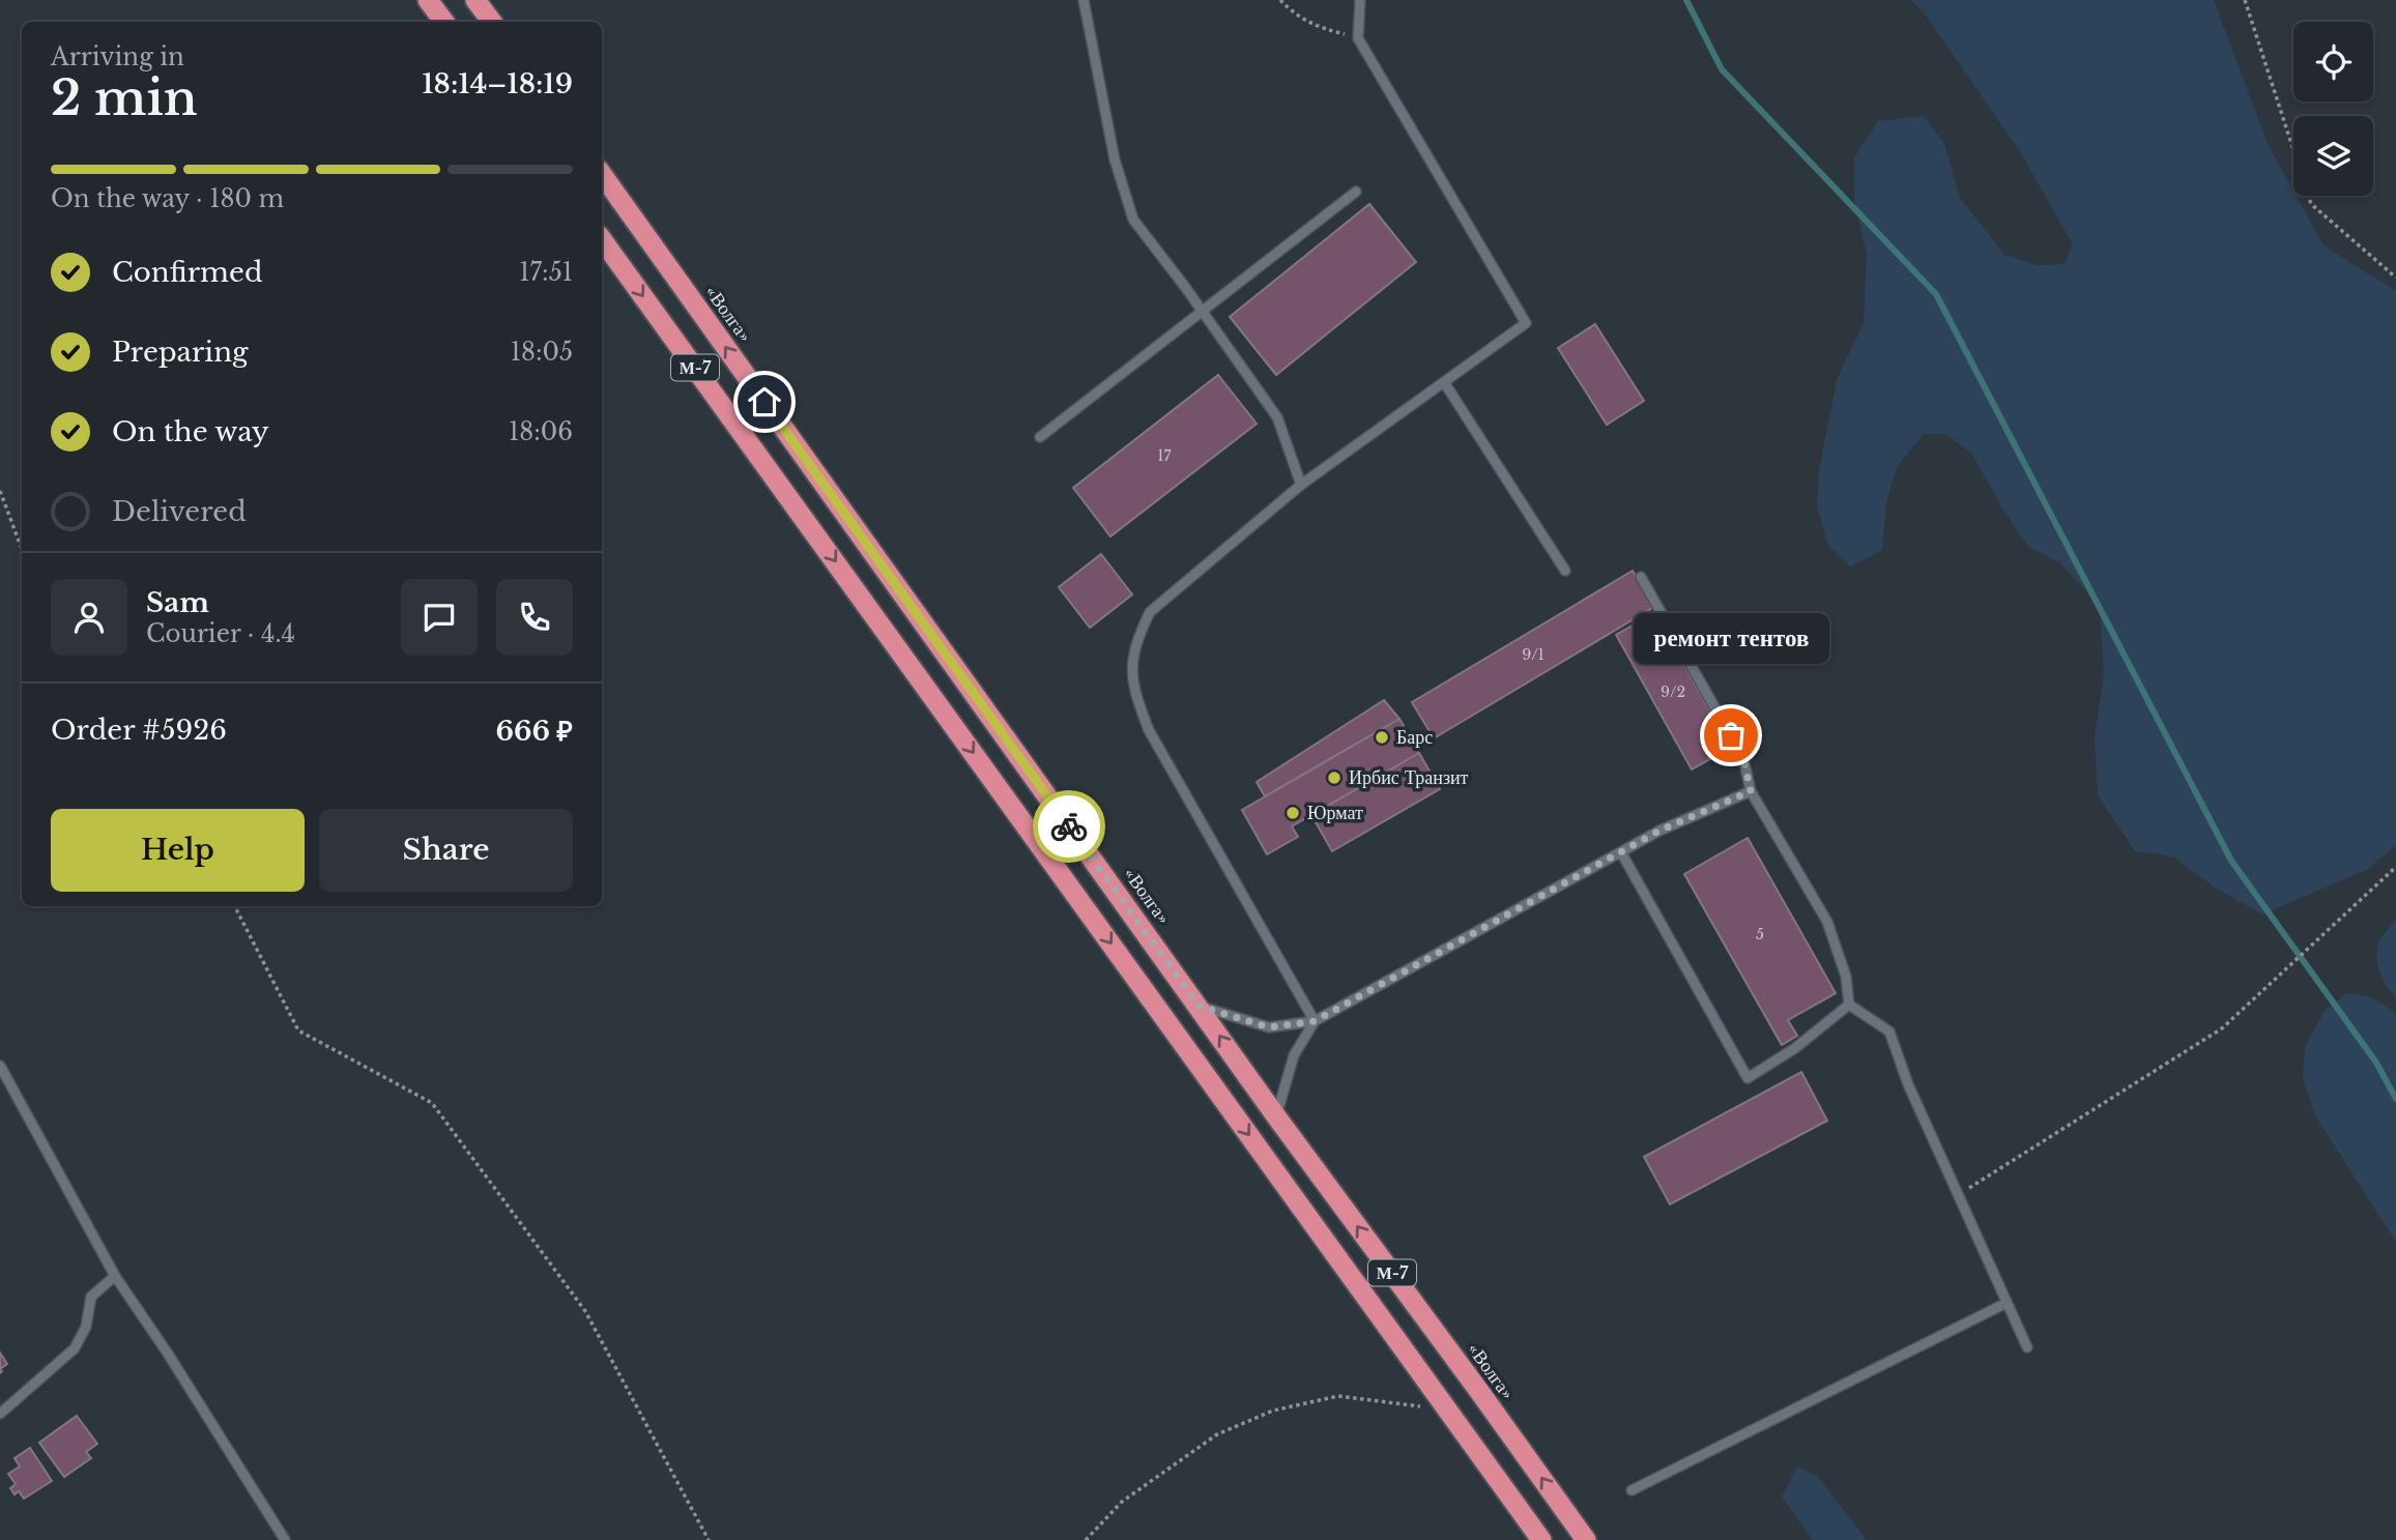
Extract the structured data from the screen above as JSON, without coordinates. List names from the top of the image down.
{
  "streets": {
    "highway": ["«Волга»", "М-7"]
  },
  "places": [
    "ремонт тентов",
    "Барс",
    "Ирбис Транзит",
    "Юрмат"
  ],
  "house_numbers": [
    "17",
    "9/1",
    "9/2",
    "5"
  ],
  "page": {
    "heading": ["2 min", "Arriving in", "18:14–18:19"],
    "panel": [
      "Sam",
      "Courier · 4.4",
      "Order #5926",
      "666 ₽"
    ],
    "bar": "On the way · 180 m",
    "list": [
      ["Confirmed", "17:51"],
      ["Preparing", "18:05"],
      ["On the way", "18:06"],
      "Delivered"
    ],
    "bubble": "ремонт тентов",
    "buttons": ["Help", "Share"]
  }
}
